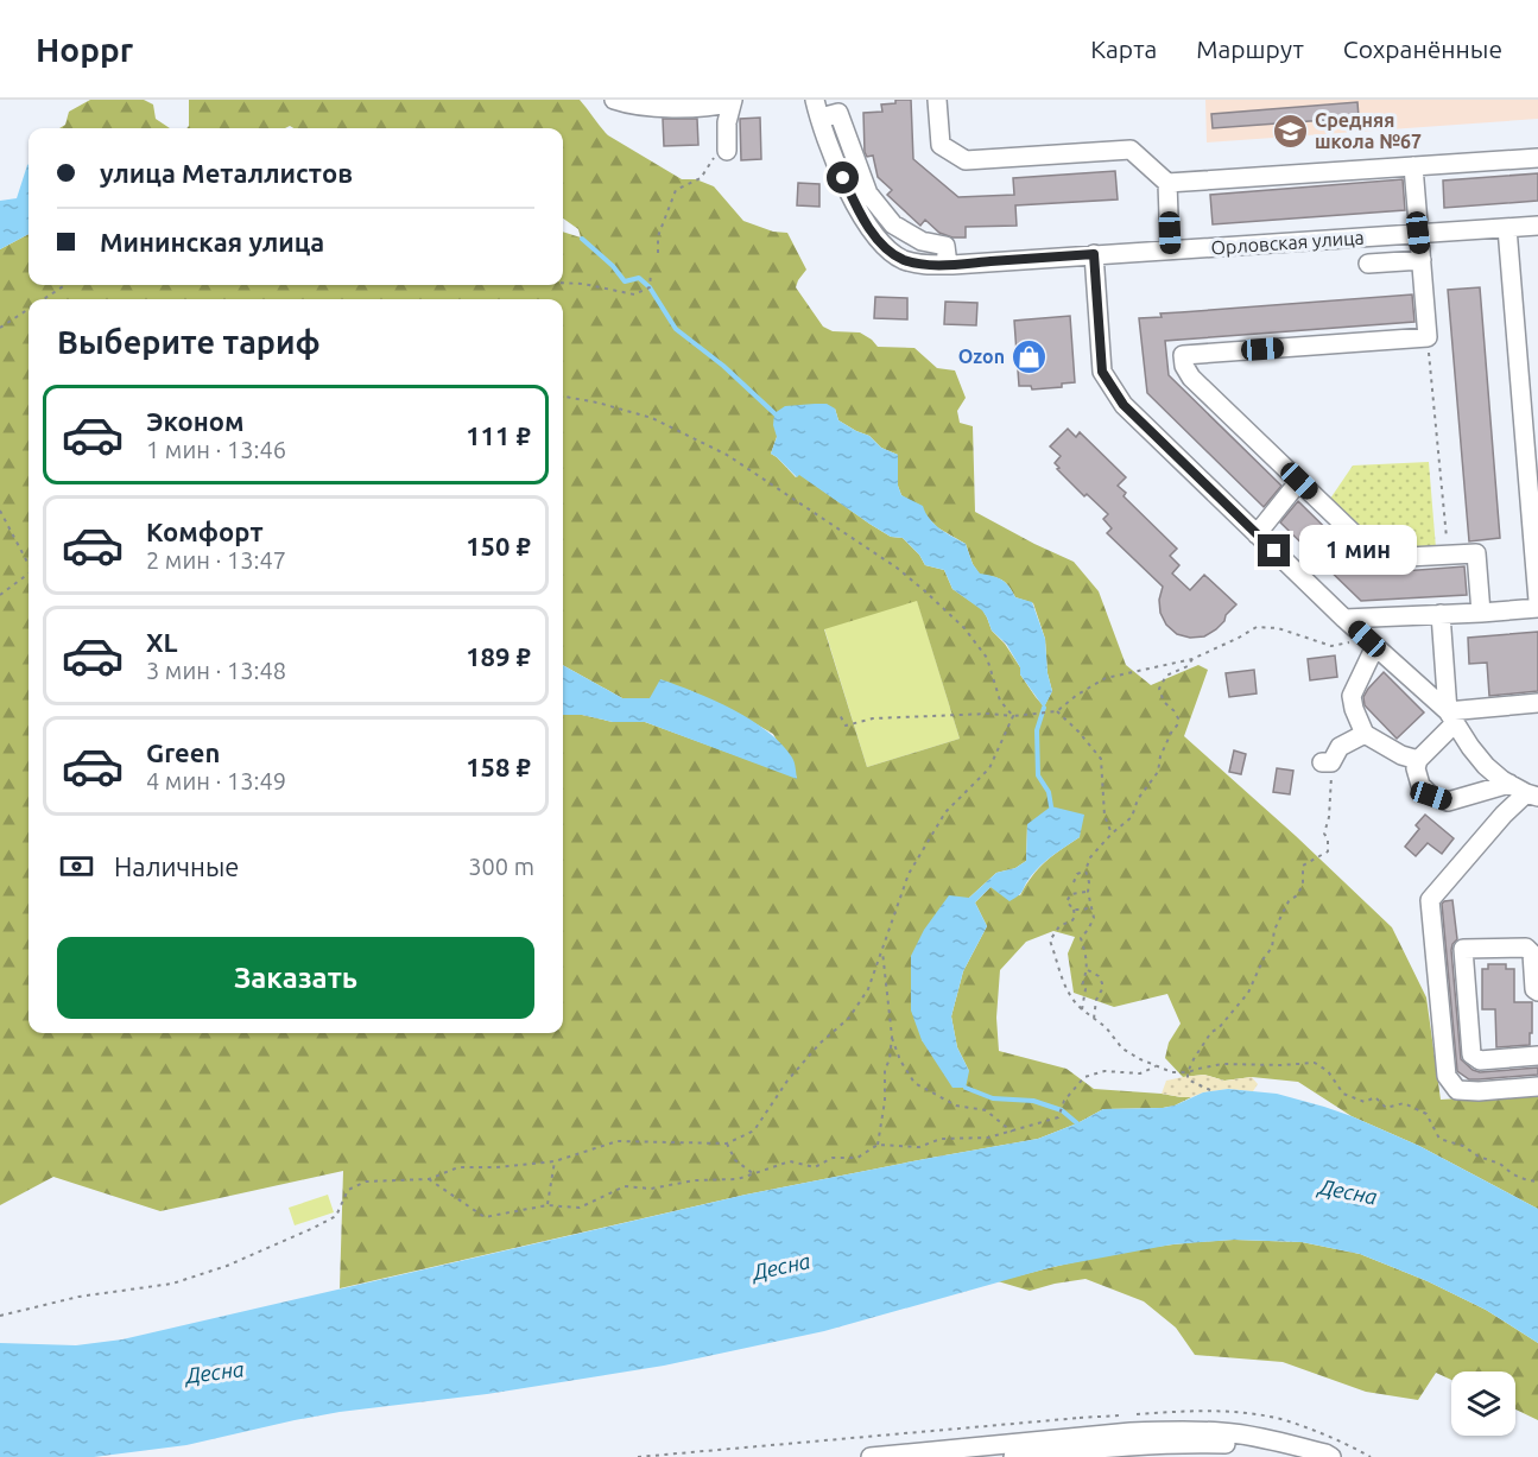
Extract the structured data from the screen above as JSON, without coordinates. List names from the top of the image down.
{
  "streets": {
    "street": ["Орловская улица"]
  },
  "water": ["Десна"],
  "places": {
    "school or university": ["Средняя школа №67"],
    "shop": ["Ozon"]
  },
  "page": {
    "header": "Hoppr",
    "nav": ["Карта", "Маршрут", "Сохранённые"],
    "banner": ["улица Металлистов", "Мининская улица"],
    "heading": "Выберите тариф",
    "list": [
      {
        "name": "Эконом",
        "note": "1 мин · 13:46",
        "value": "111 ₽"
      },
      {
        "name": "Комфорт",
        "note": "2 мин · 13:47",
        "value": "150 ₽"
      },
      {
        "name": "XL",
        "note": "3 мин · 13:48",
        "value": "189 ₽"
      },
      {
        "name": "Green",
        "note": "4 мин · 13:49",
        "value": "158 ₽"
      }
    ],
    "bubble": "1 мин",
    "pay": ["Наличные", "300 m"],
    "buttons": "Заказать"
  }
}
